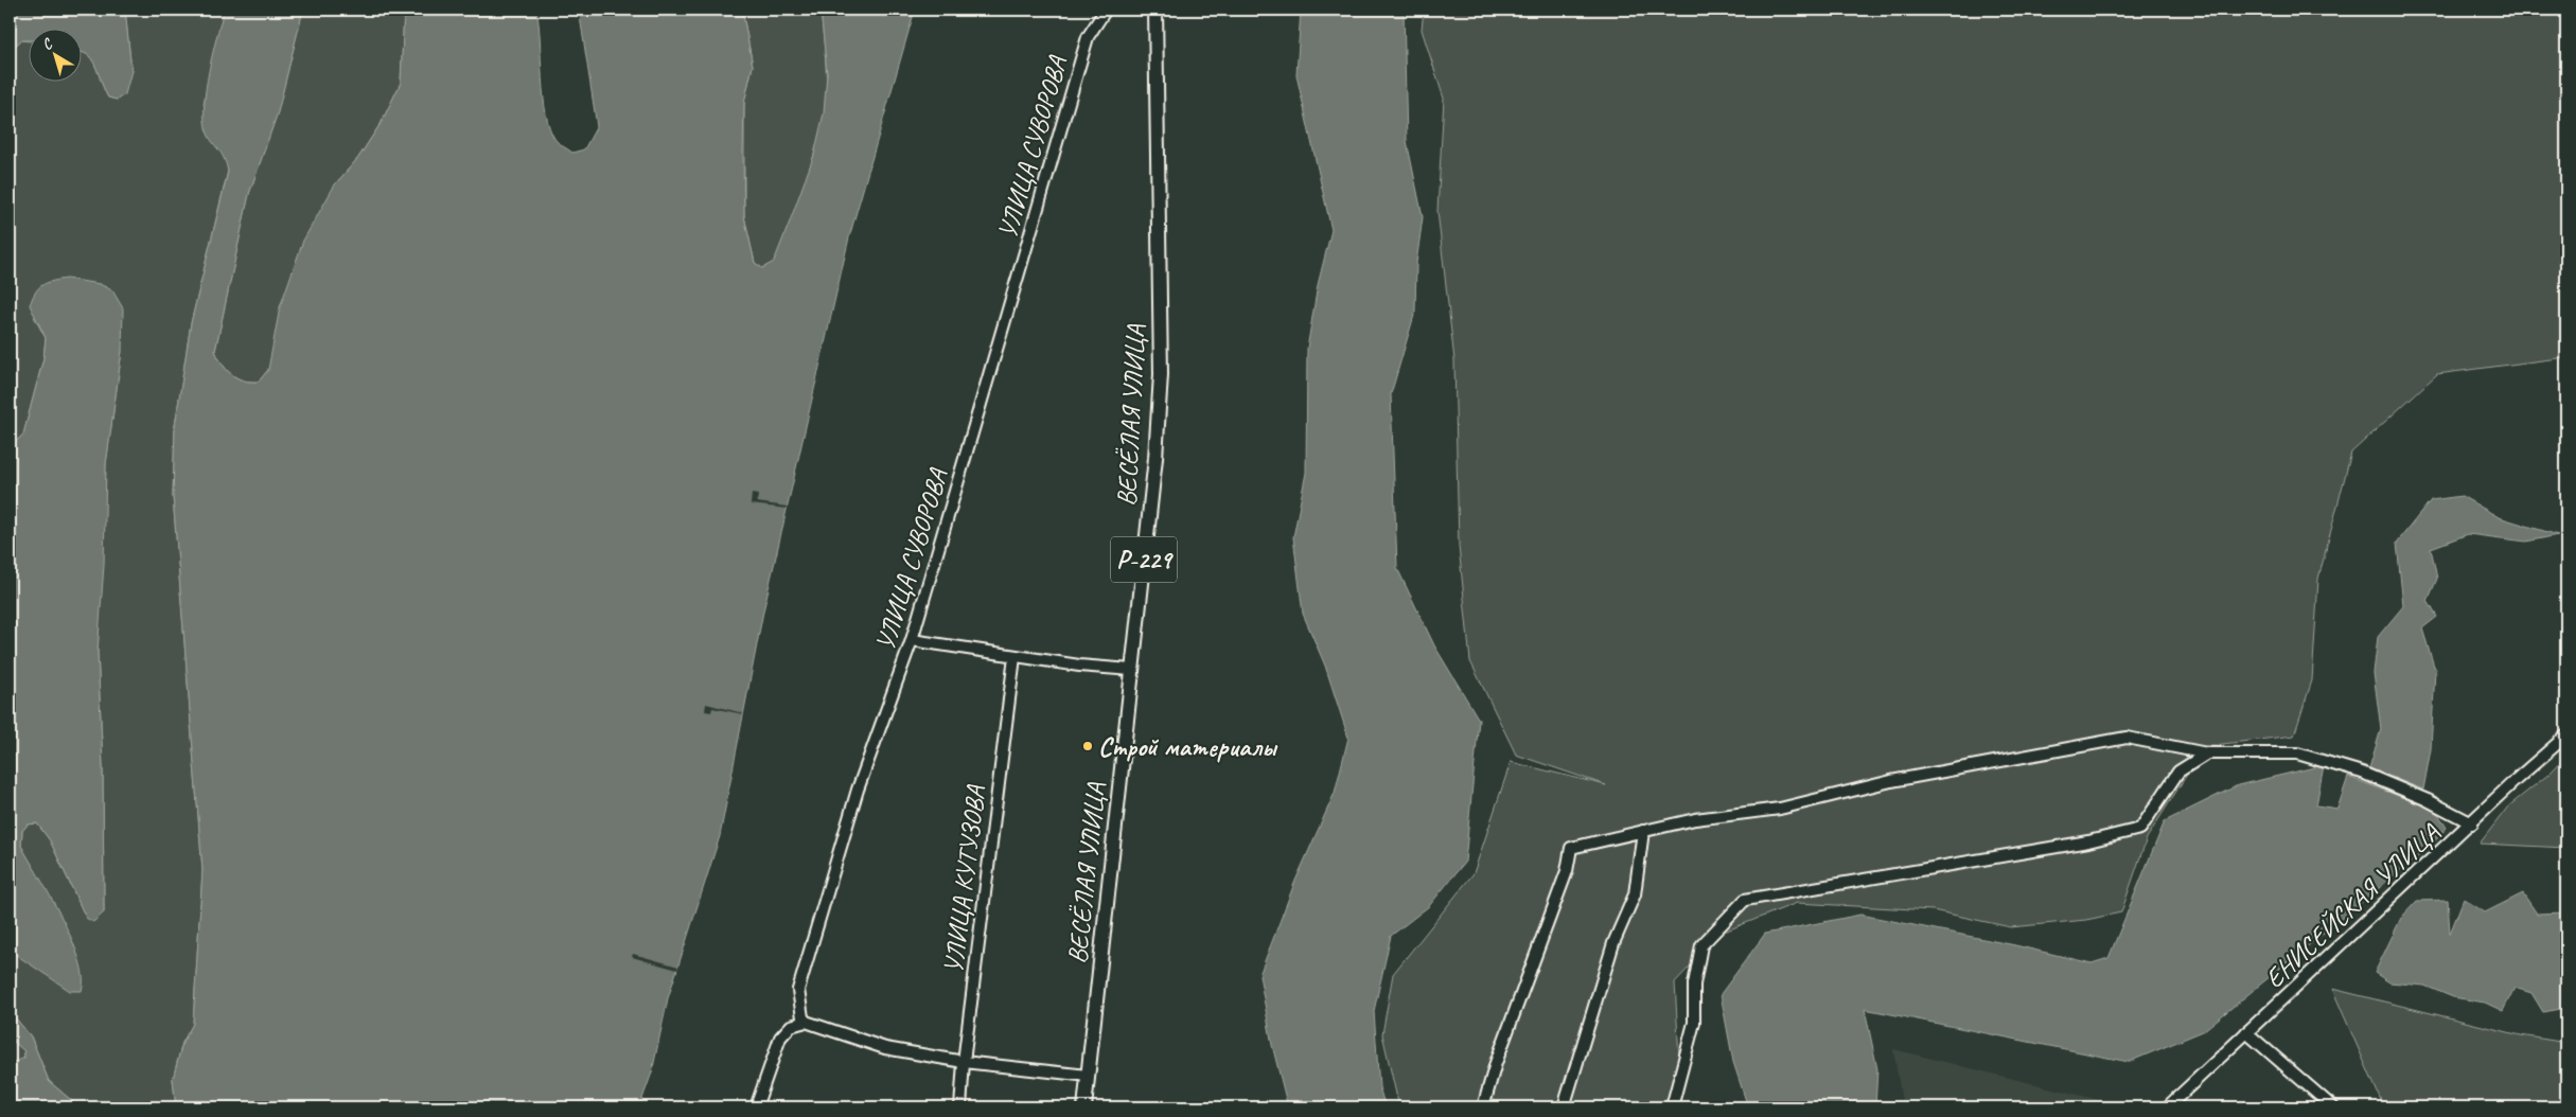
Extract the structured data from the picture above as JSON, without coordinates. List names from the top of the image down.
{
  "streets": {
    "main road": ["ВЕСЁЛАЯ УЛИЦА", "Р-229"],
    "street": ["УЛИЦА СУВОРОВА", "УЛИЦА КУТУЗОВА", "ЕНИСЕЙСКАЯ УЛИЦА"]
  },
  "places": ["Строй материалы"],
  "north": "top left"
}
